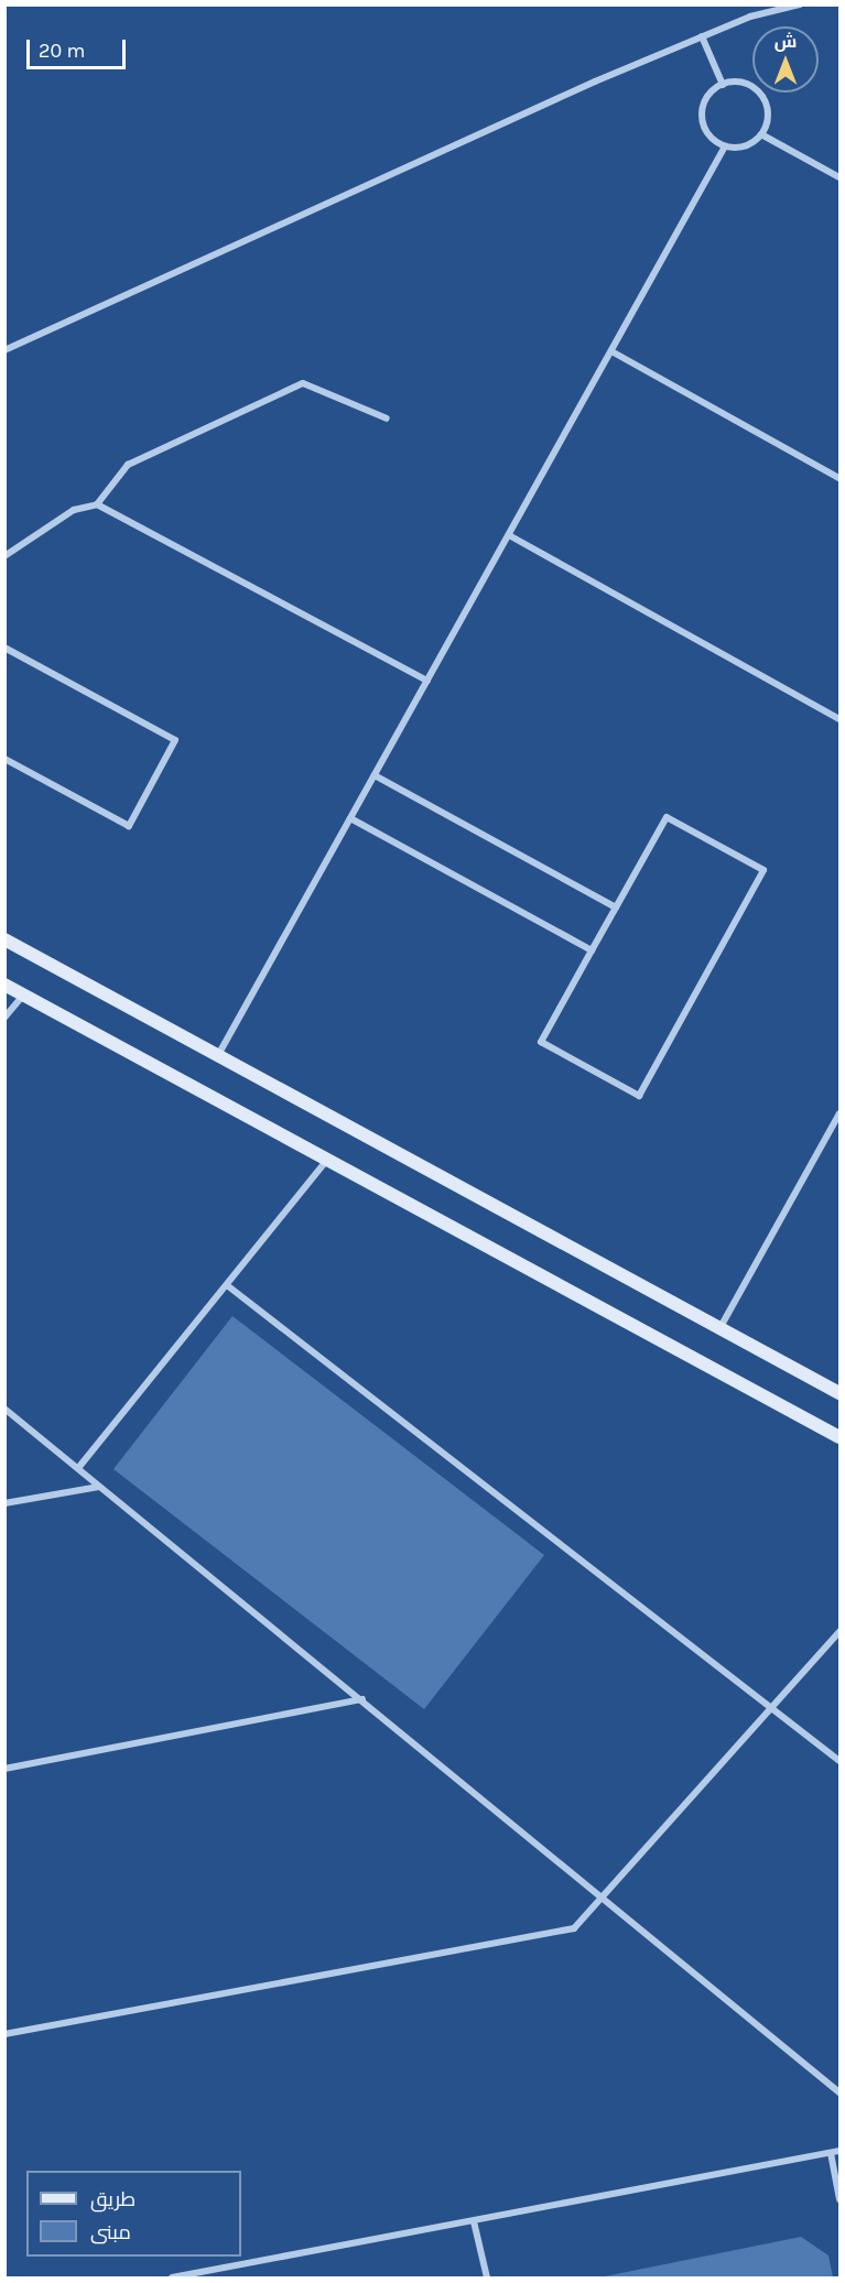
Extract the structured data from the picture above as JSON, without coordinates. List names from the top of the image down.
{
  "legend": ["طريق", "مبنى"],
  "scale_bar": "20 m",
  "north": "top"
}
